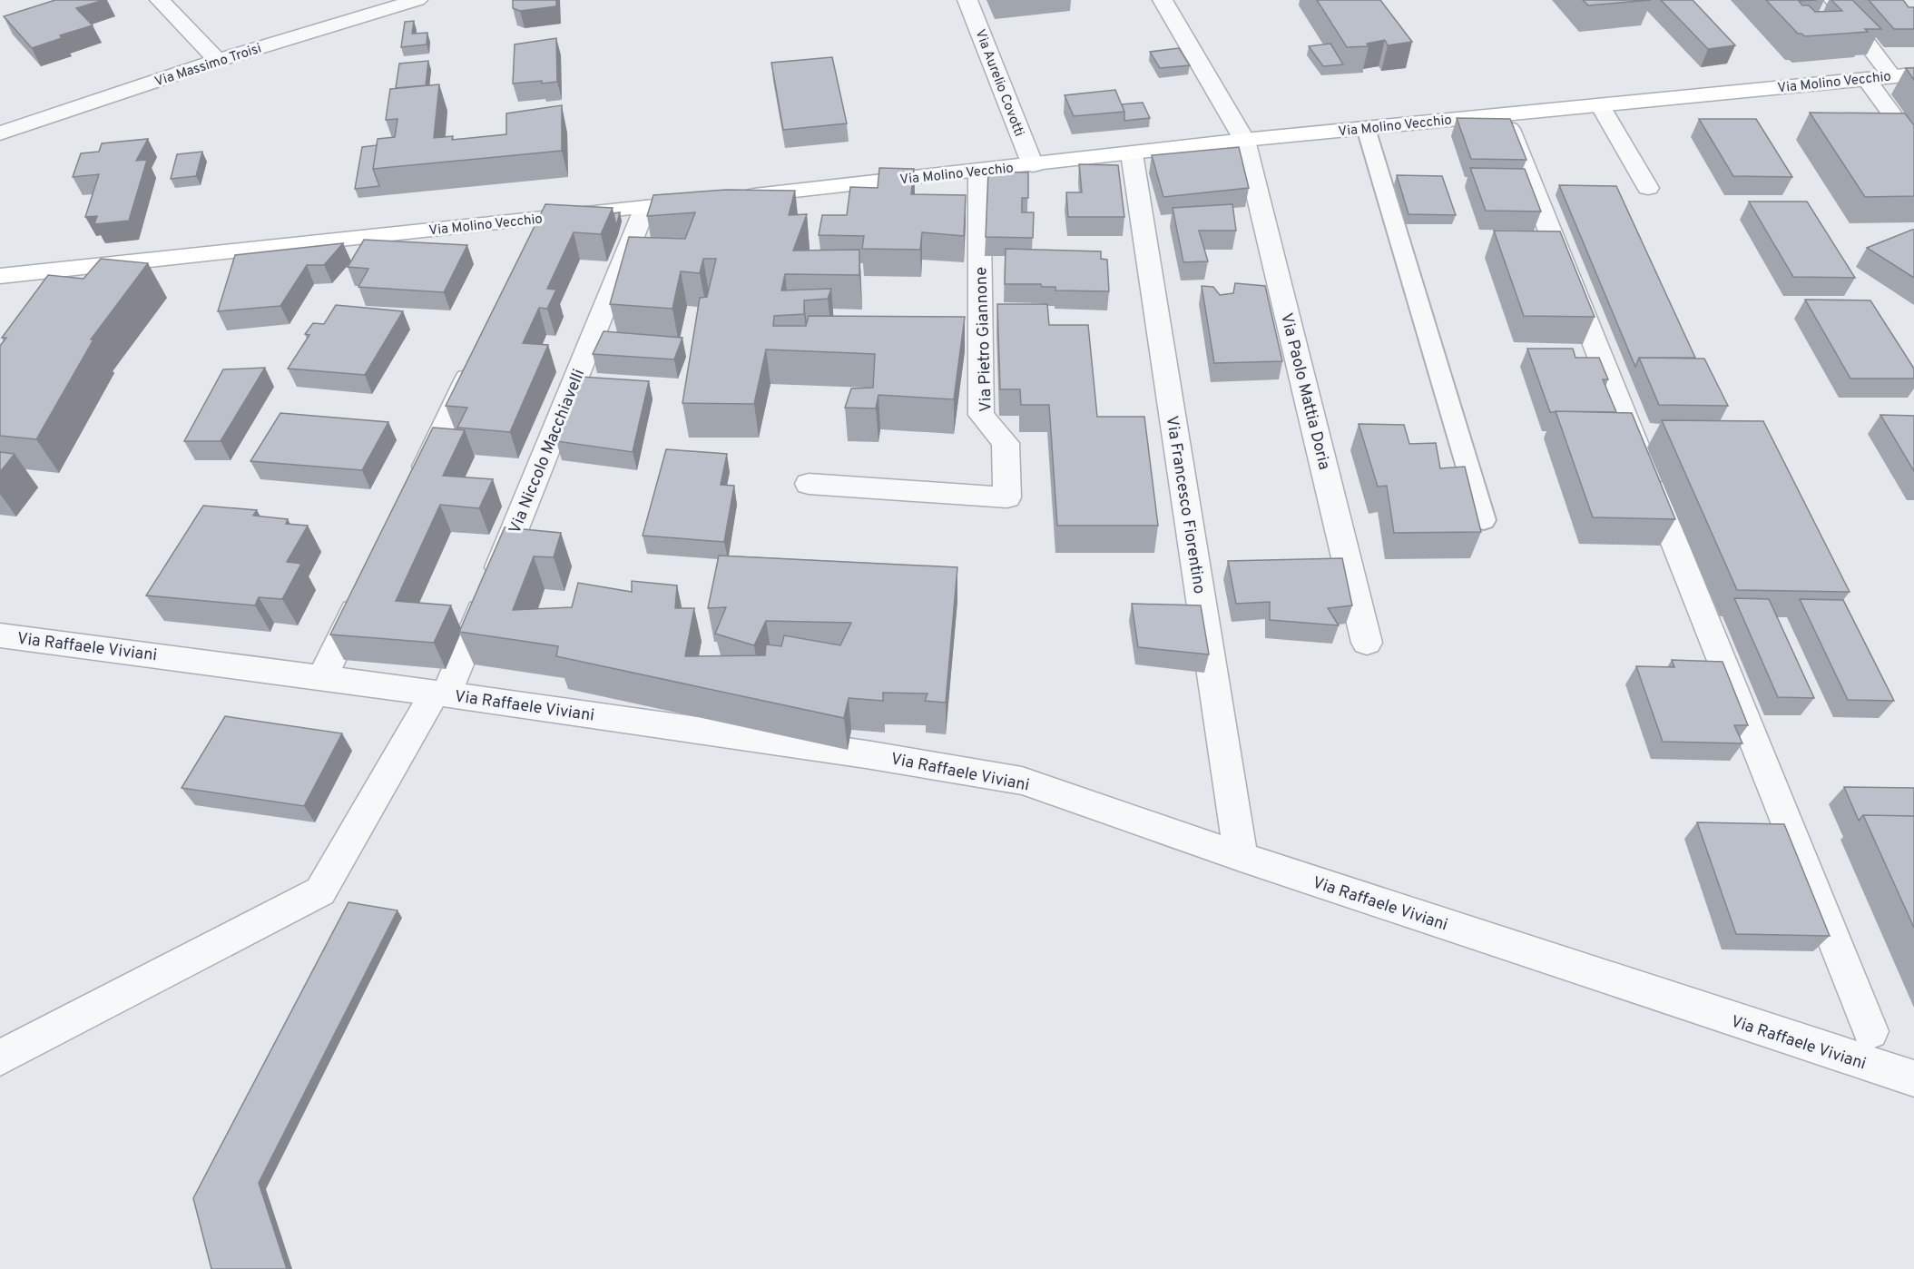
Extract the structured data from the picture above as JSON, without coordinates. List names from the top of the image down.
{
  "streets": {
    "street": [
      "Via Massimo Troisi",
      "Via Molino Vecchio",
      "Via Aurelio Covotti",
      "Via Pietro Giannone",
      "Via Paolo Mattia Doria",
      "Via Niccolo Macchiavelli",
      "Via Francesco Fiorentino",
      "Via Raffaele Viviani"
    ]
  },
  "crossings": [
    ["Via Molino Vecchio", "Via Aurelio Covotti"],
    ["Via Molino Vecchio", "Via Pietro Giannone"],
    ["Via Molino Vecchio", "Via Paolo Mattia Doria"],
    ["Via Molino Vecchio", "Via Niccolo Macchiavelli"],
    ["Via Molino Vecchio", "Via Francesco Fiorentino"],
    ["Via Niccolo Macchiavelli", "Via Raffaele Viviani"],
    ["Via Francesco Fiorentino", "Via Raffaele Viviani"]
  ]
}
